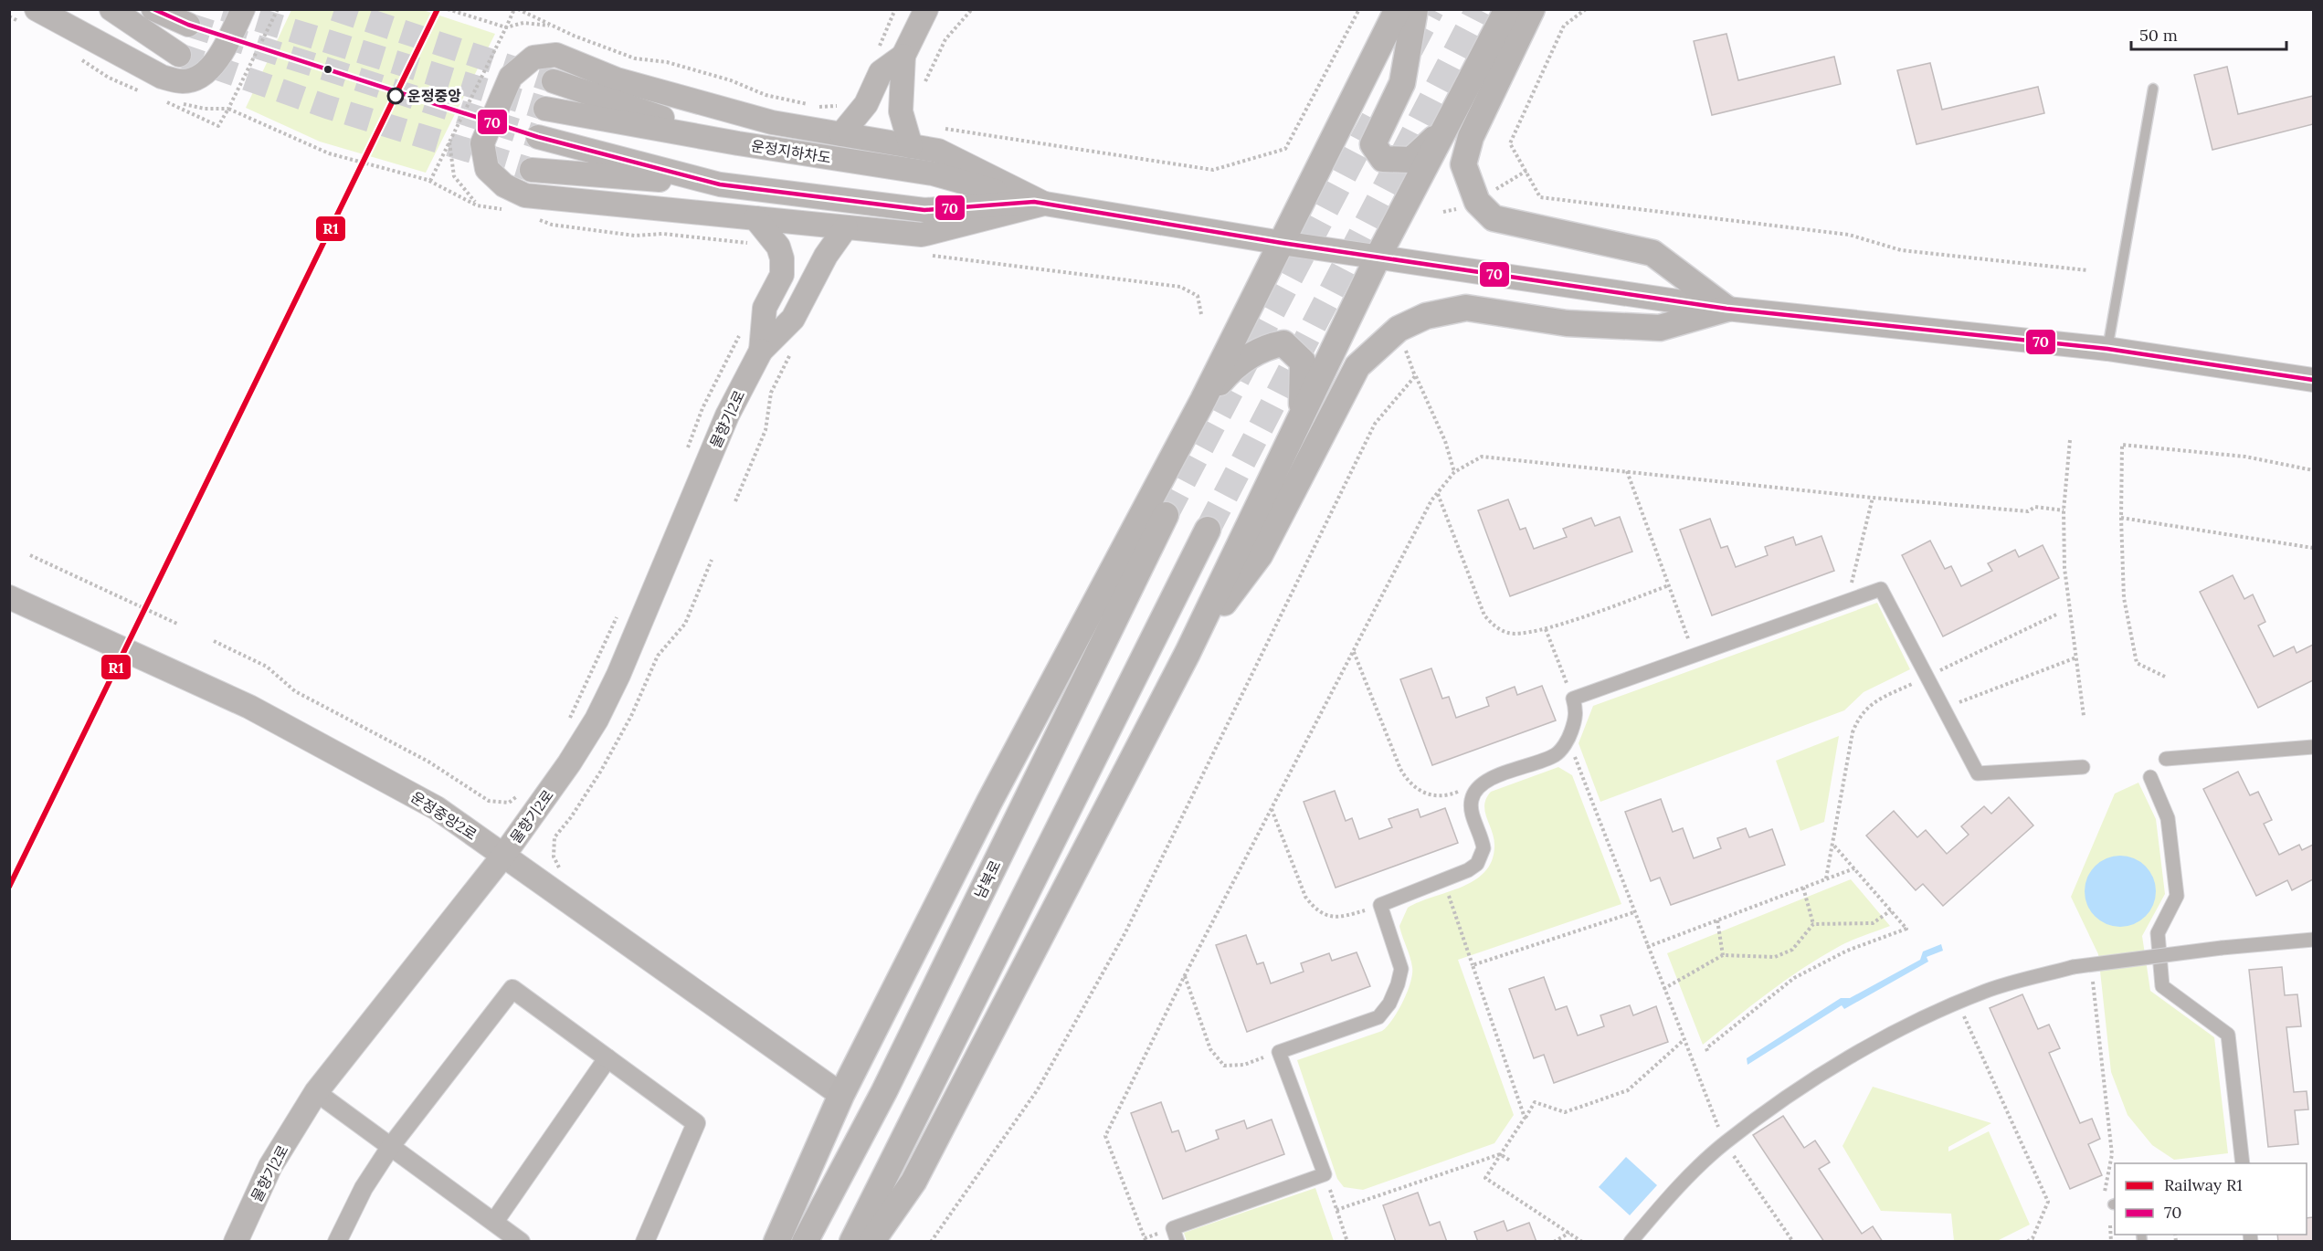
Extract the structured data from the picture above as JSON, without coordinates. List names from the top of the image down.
{
  "streets": {
    "main road": ["남북로"],
    "street": ["운정지하차도", "물향기2로", "운정중앙2로"]
  },
  "crossings": [
    ["물향기2로", "운정중앙2로"]
  ],
  "places": ["운정중앙"],
  "lines": ["rail line R1", "transit line 70"],
  "legend": ["Railway R1", "70"],
  "scale_bar": "50 m"
}
